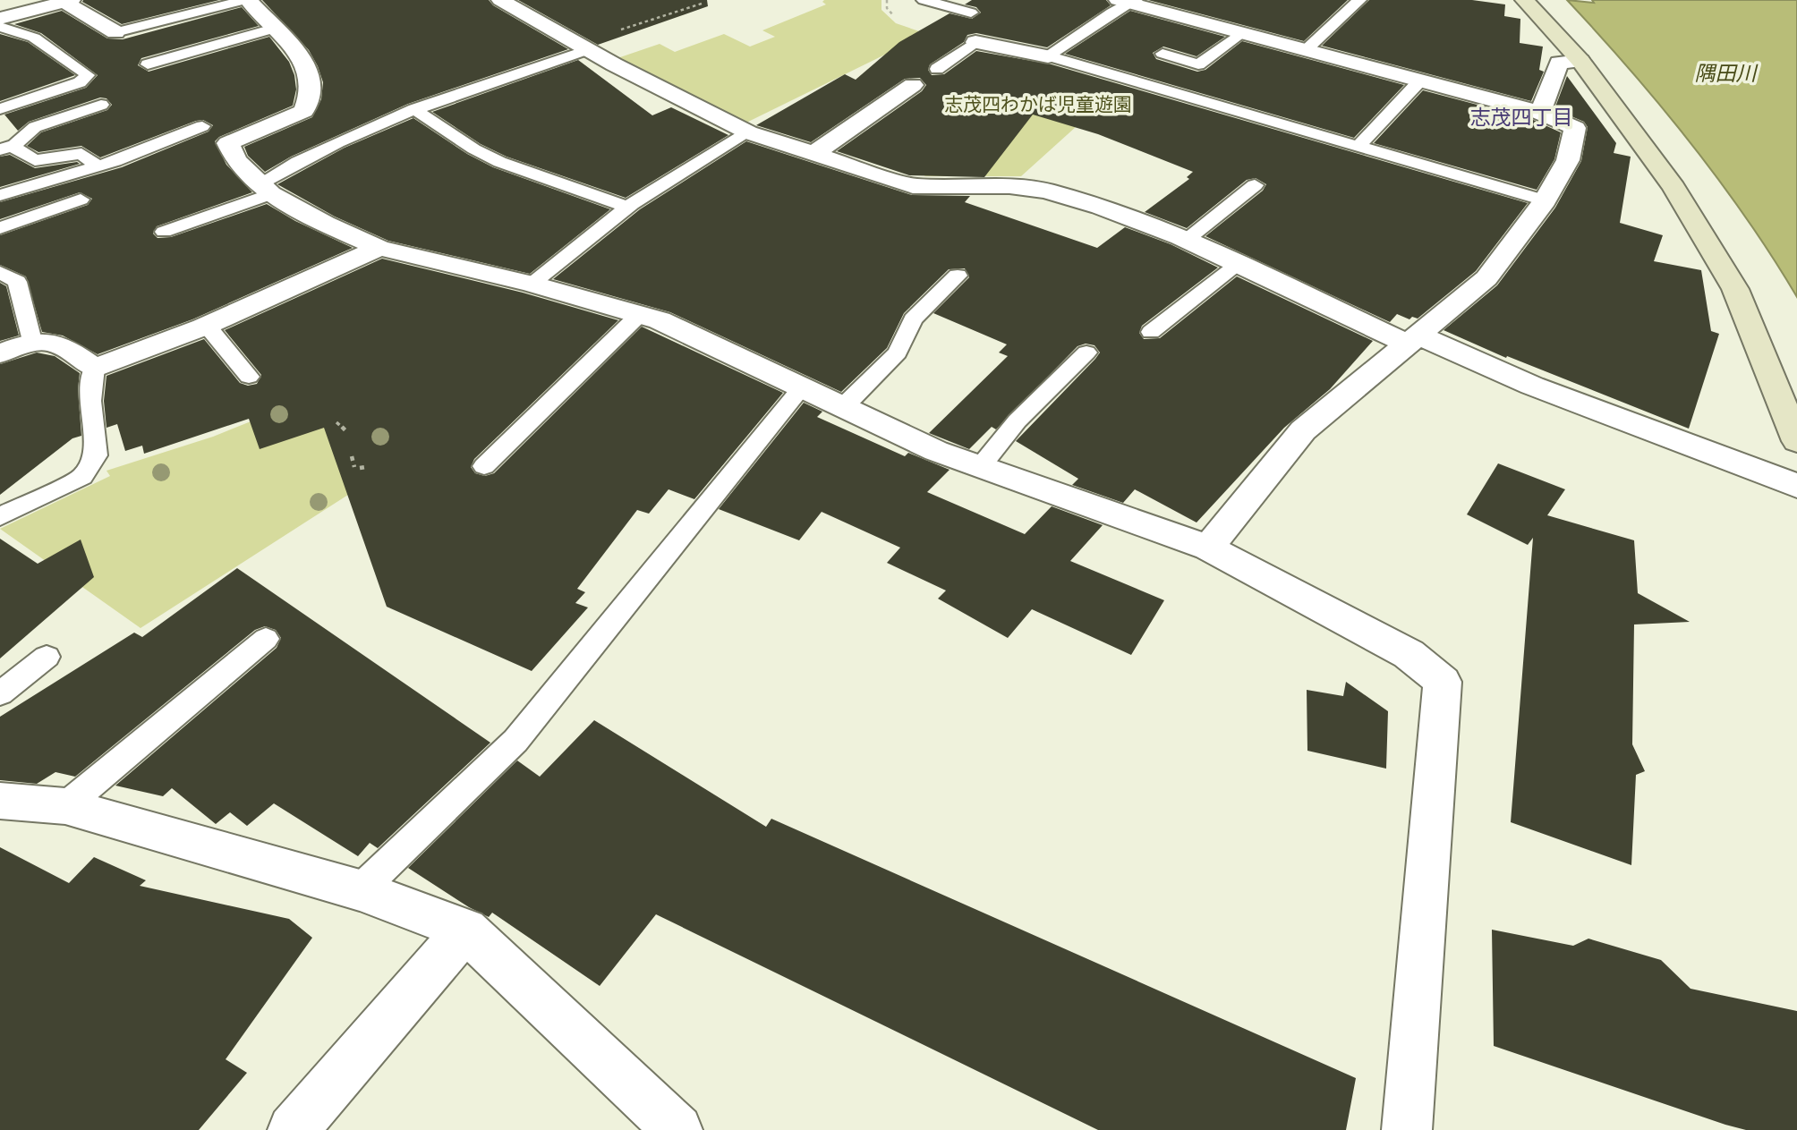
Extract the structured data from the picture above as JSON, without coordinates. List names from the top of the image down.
{
  "districts": ["志茂四丁目"],
  "water": ["隅田川"],
  "parks": ["志茂四わかば児童遊園"]
}
